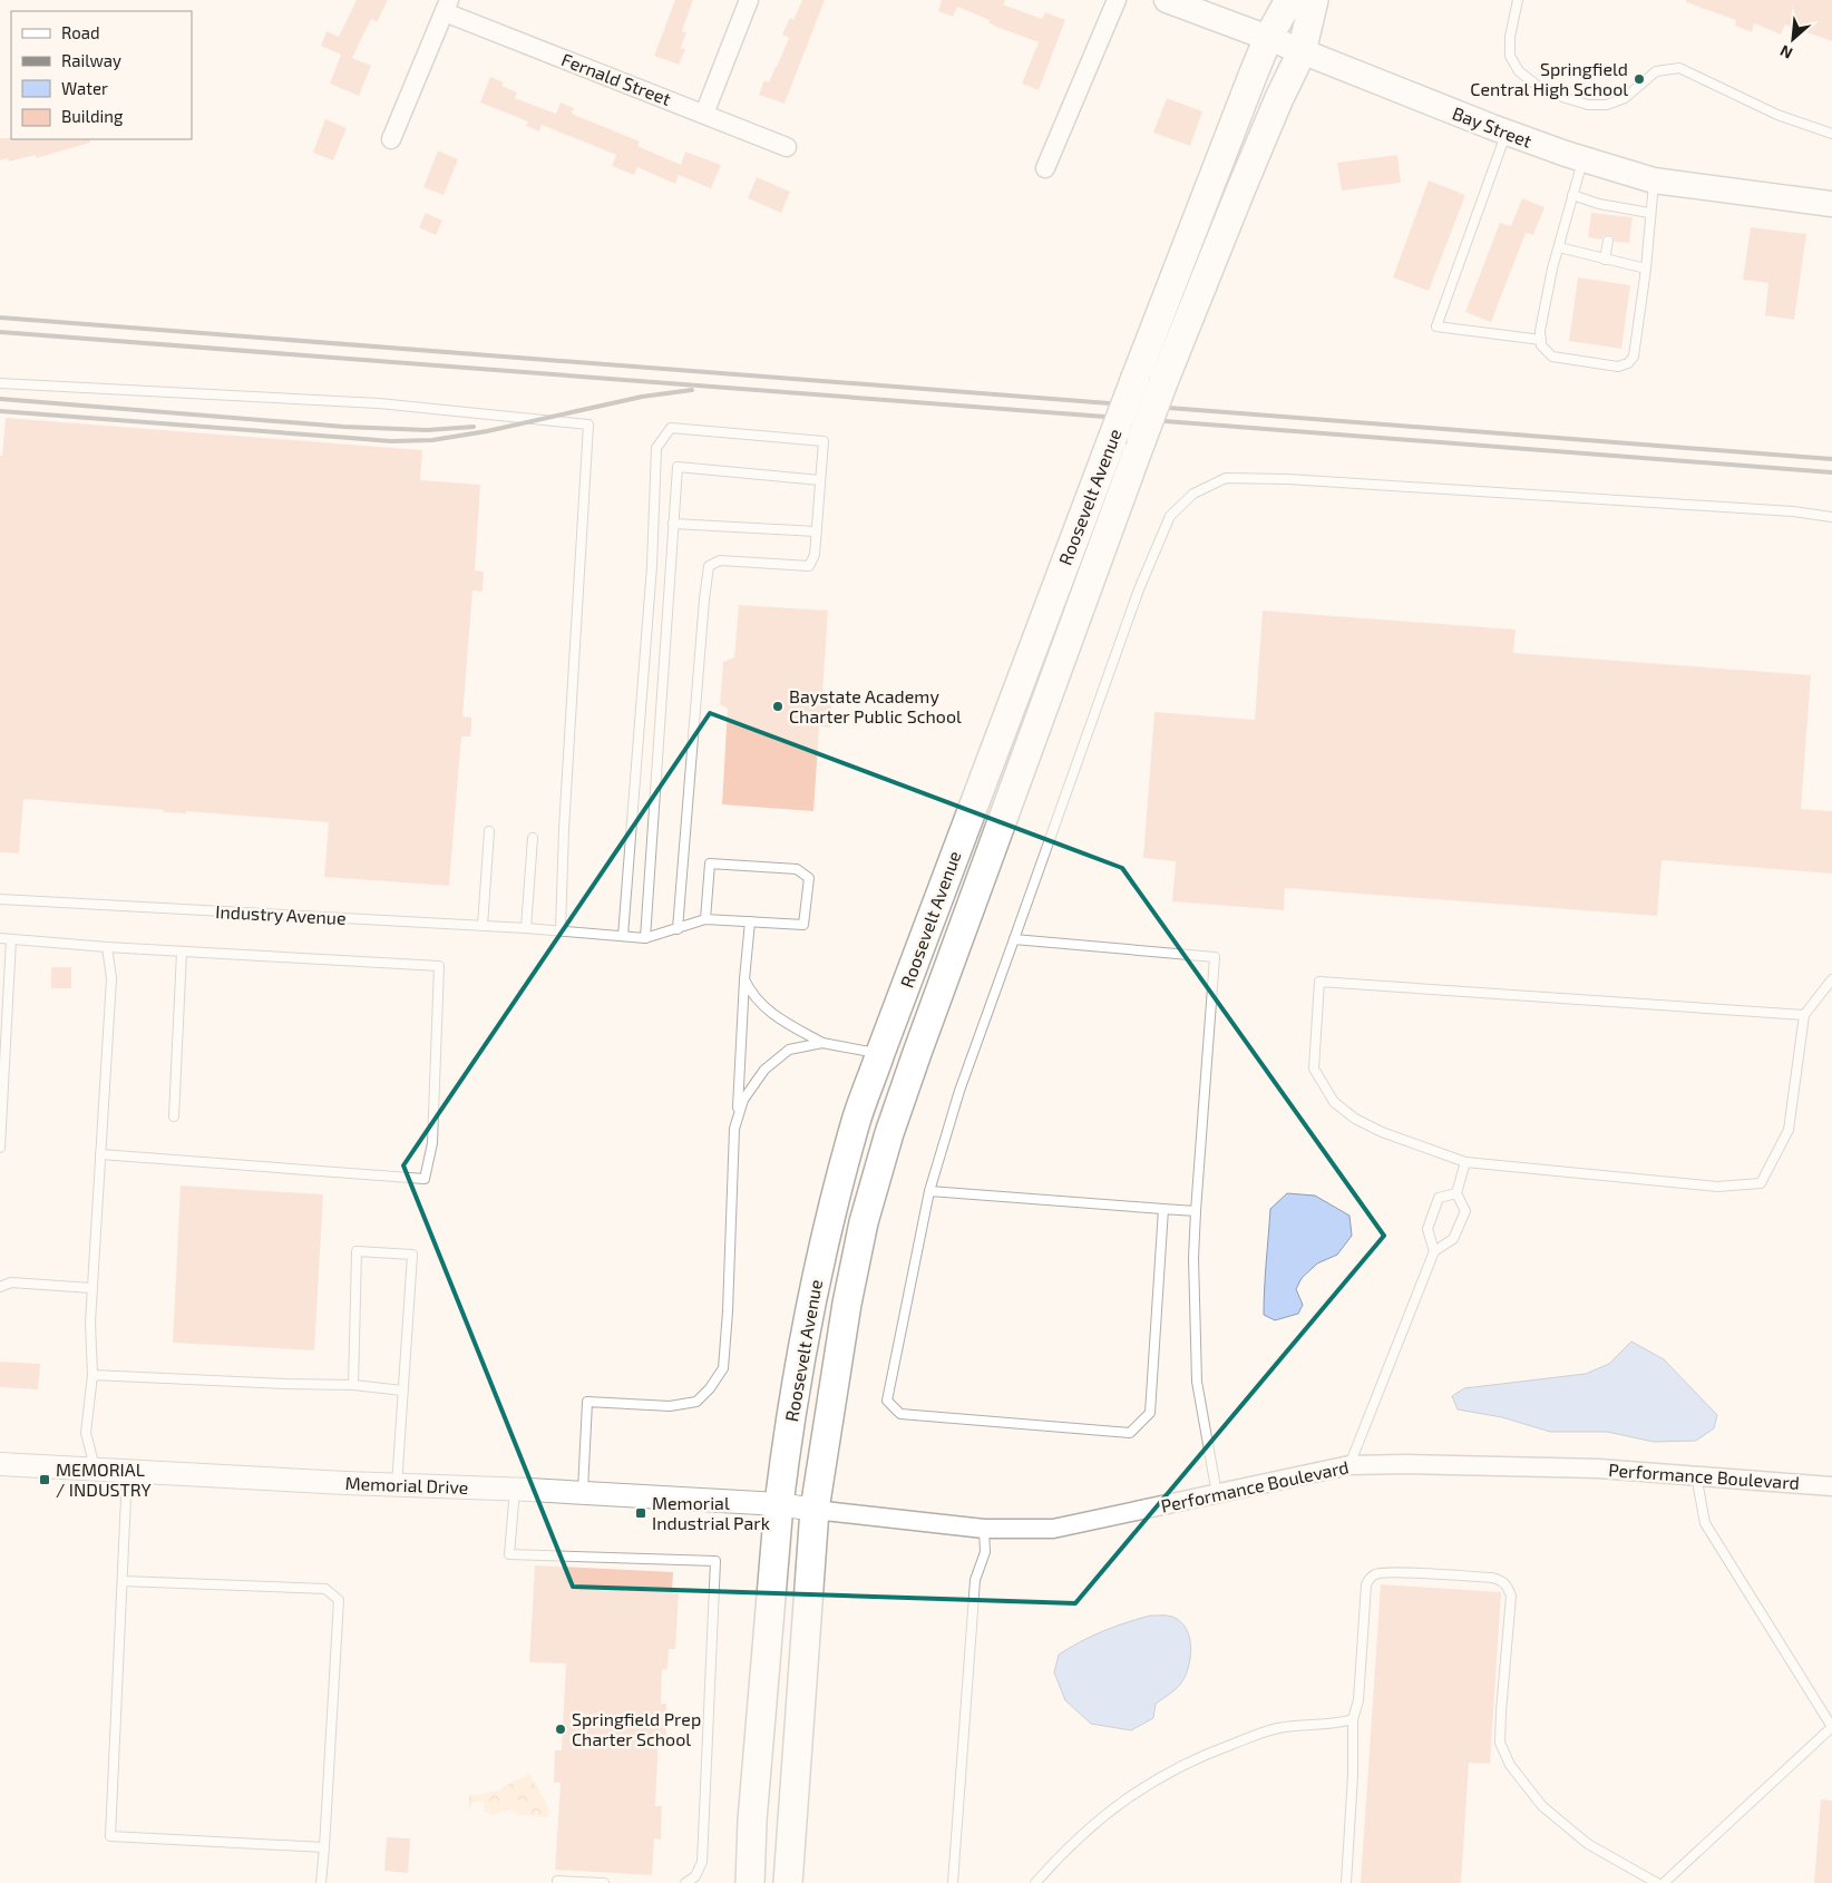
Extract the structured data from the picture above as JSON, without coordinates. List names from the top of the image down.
{
  "streets": {
    "main road": ["Bay Street", "Roosevelt Avenue"],
    "street": ["Fernald Street", "Performance Boulevard", "Memorial Drive"],
    "lane": ["Industry Avenue"]
  },
  "crossings": [
    ["Bay Street", "Roosevelt Avenue"],
    ["Roosevelt Avenue", "Performance Boulevard"],
    ["Roosevelt Avenue", "Memorial Drive"],
    ["Performance Boulevard", "Memorial Drive"]
  ],
  "places": {
    "other": ["Springfield Central High School", "Baystate Academy Charter Public School", "Springfield Prep Charter School"],
    "transit": ["MEMORIAL / INDUSTRY", "Memorial Industrial Park"]
  },
  "legend": [
    "Road",
    "Railway",
    "Water",
    "Building"
  ],
  "north": "bottom left"
}
